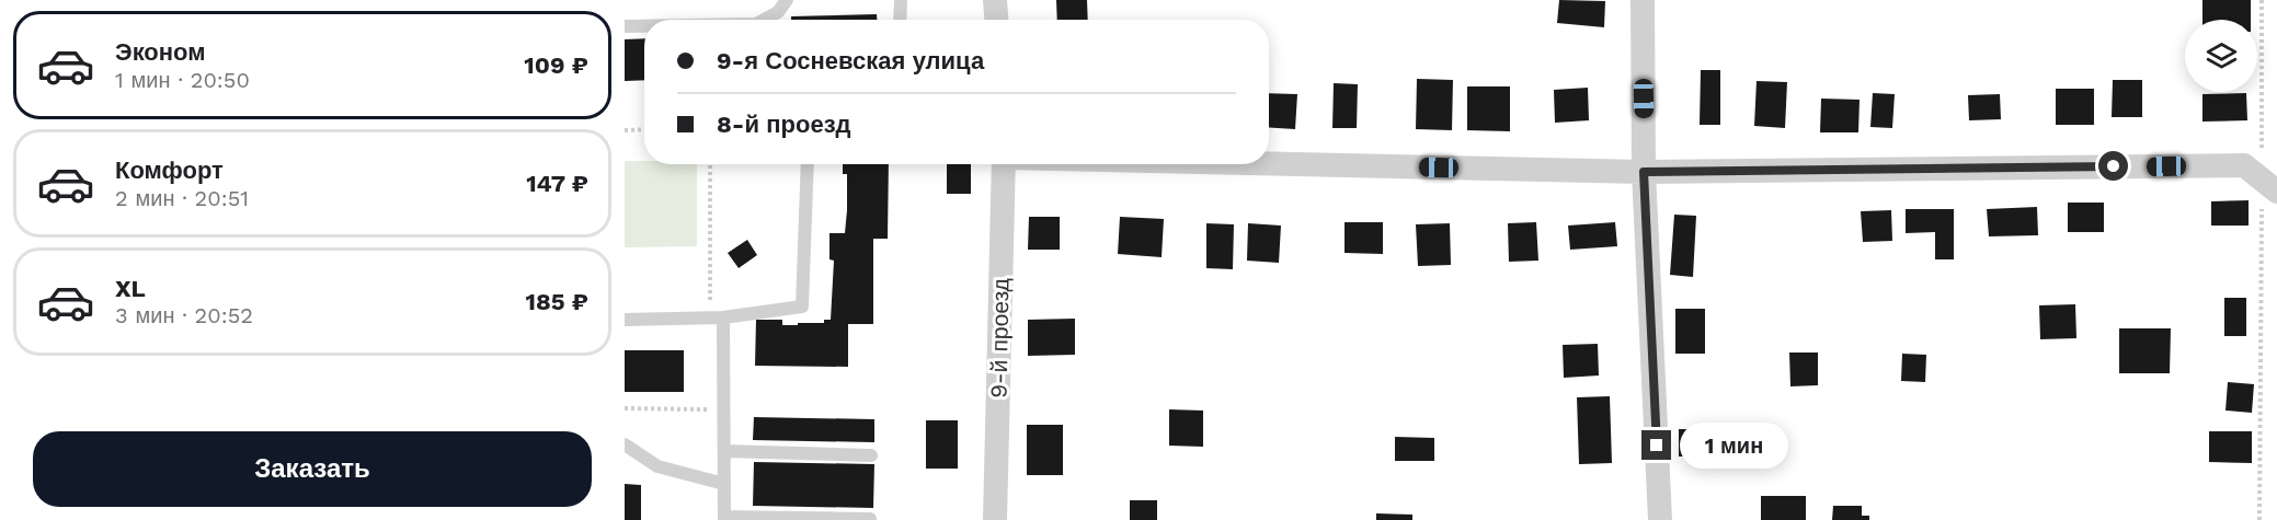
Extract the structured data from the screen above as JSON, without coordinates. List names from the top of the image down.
{
  "streets": {
    "street": ["9-й проезд"]
  },
  "page": {
    "list": [
      {
        "name": "Эконом",
        "note": "1 мин · 20:50",
        "value": "109 ₽"
      },
      {
        "name": "Комфорт",
        "note": "2 мин · 20:51",
        "value": "147 ₽"
      },
      {
        "name": "XL",
        "note": "3 мин · 20:52",
        "value": "185 ₽"
      }
    ],
    "banner": ["9-я Сосневская улица", "8-й проезд"],
    "buttons": "Заказать",
    "bubble": "1 мин"
  }
}
